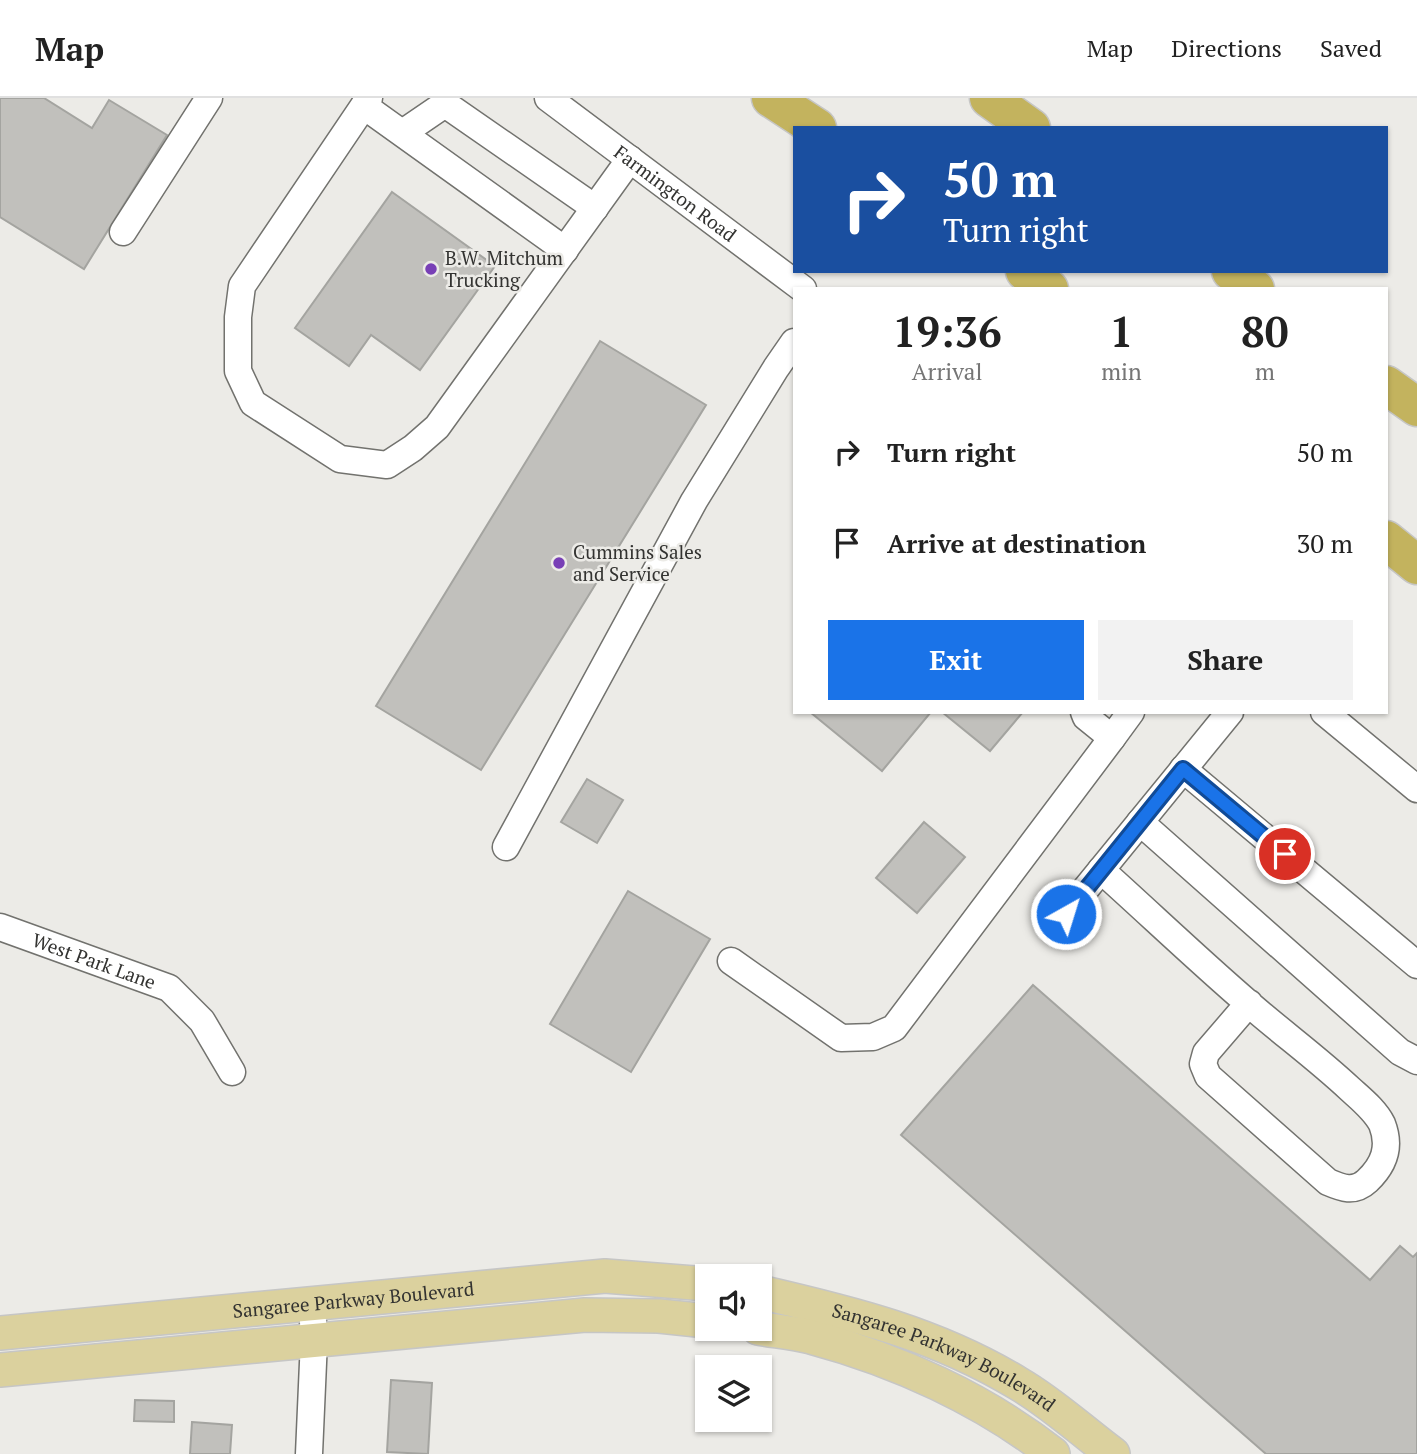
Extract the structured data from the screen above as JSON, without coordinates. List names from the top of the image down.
{
  "streets": {
    "main road": ["Sangaree Parkway Boulevard"],
    "street": ["Farmington Road", "West Park Lane"]
  },
  "places": ["B.W. Mitchum Trucking", "Cummins Sales and Service"],
  "page": {
    "header": "Map",
    "nav": ["Map", "Directions", "Saved"],
    "turn": ["50 m", "Turn right"],
    "eta": [
      "19:36",
      "Arrival",
      "1",
      "min",
      "80",
      "m"
    ],
    "list": [
      {
        "name": "Turn right",
        "value": "50 m"
      },
      {
        "name": "Arrive at destination",
        "value": "30 m"
      }
    ],
    "buttons": ["Exit", "Share"]
  }
}
